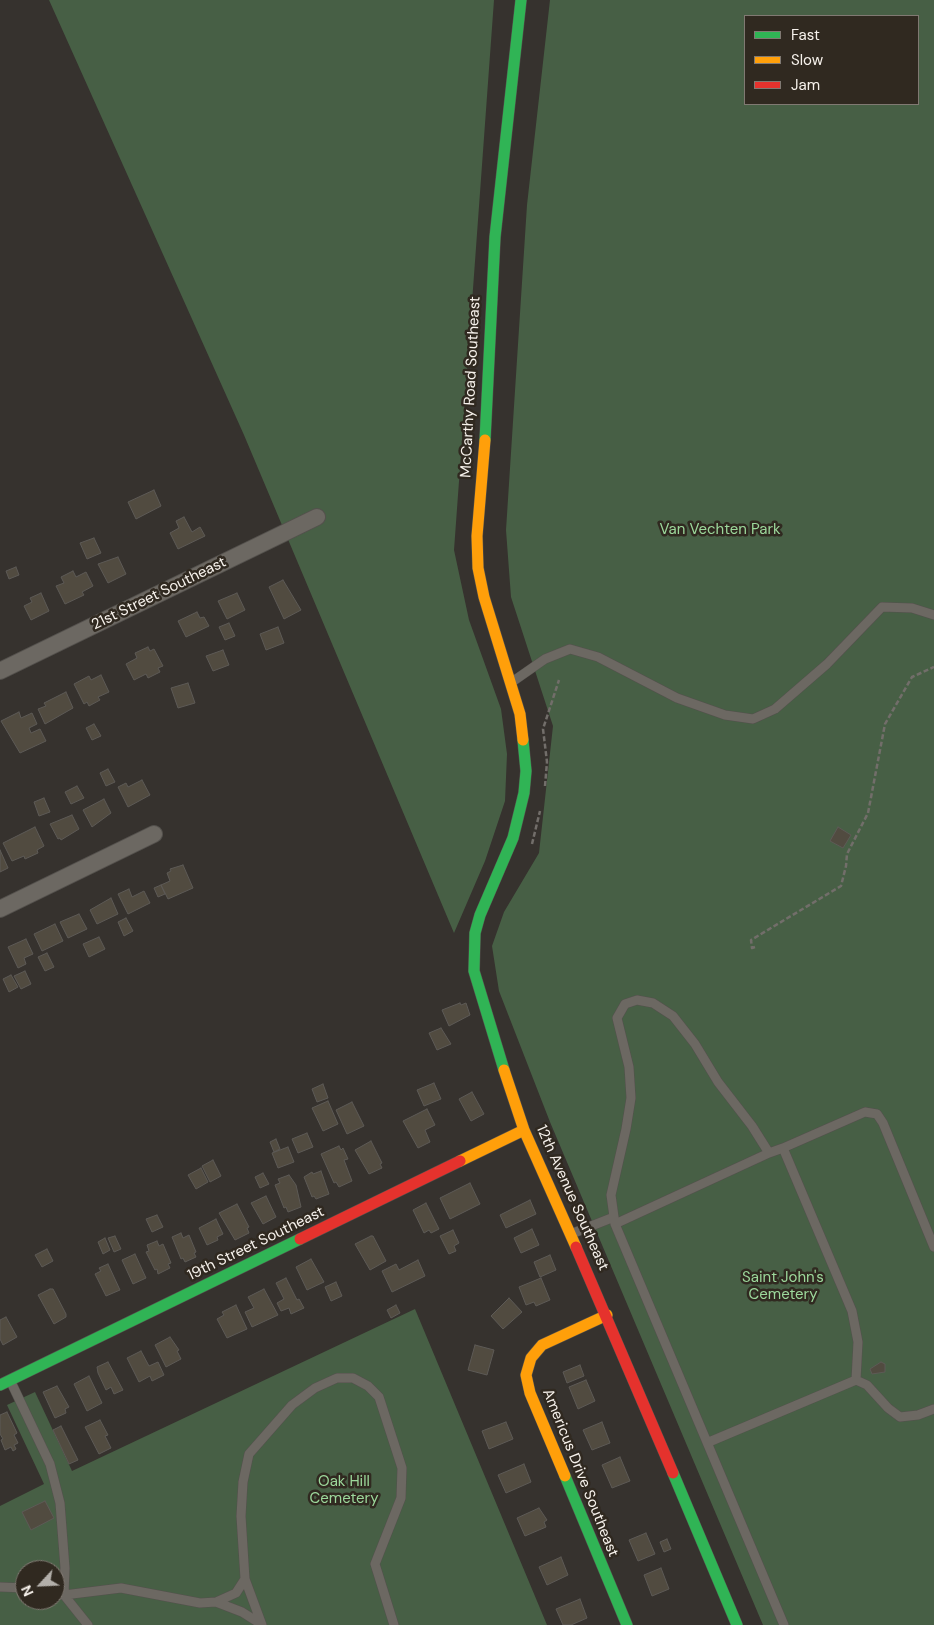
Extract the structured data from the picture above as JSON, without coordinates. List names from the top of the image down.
{
  "streets": {
    "street": [
      "McCarthy Road Southeast",
      "21st Street Southeast",
      "12th Avenue Southeast",
      "19th Street Southeast",
      "Americus Drive Southeast"
    ]
  },
  "crossings": [
    ["McCarthy Road Southeast", "12th Avenue Southeast"],
    ["12th Avenue Southeast", "19th Street Southeast"],
    ["12th Avenue Southeast", "Americus Drive Southeast"]
  ],
  "parks": ["Van Vechten Park", "Saint John's Cemetery", "Oak Hill Cemetery"],
  "legend": ["Fast", "Slow", "Jam"],
  "north": "bottom left"
}
